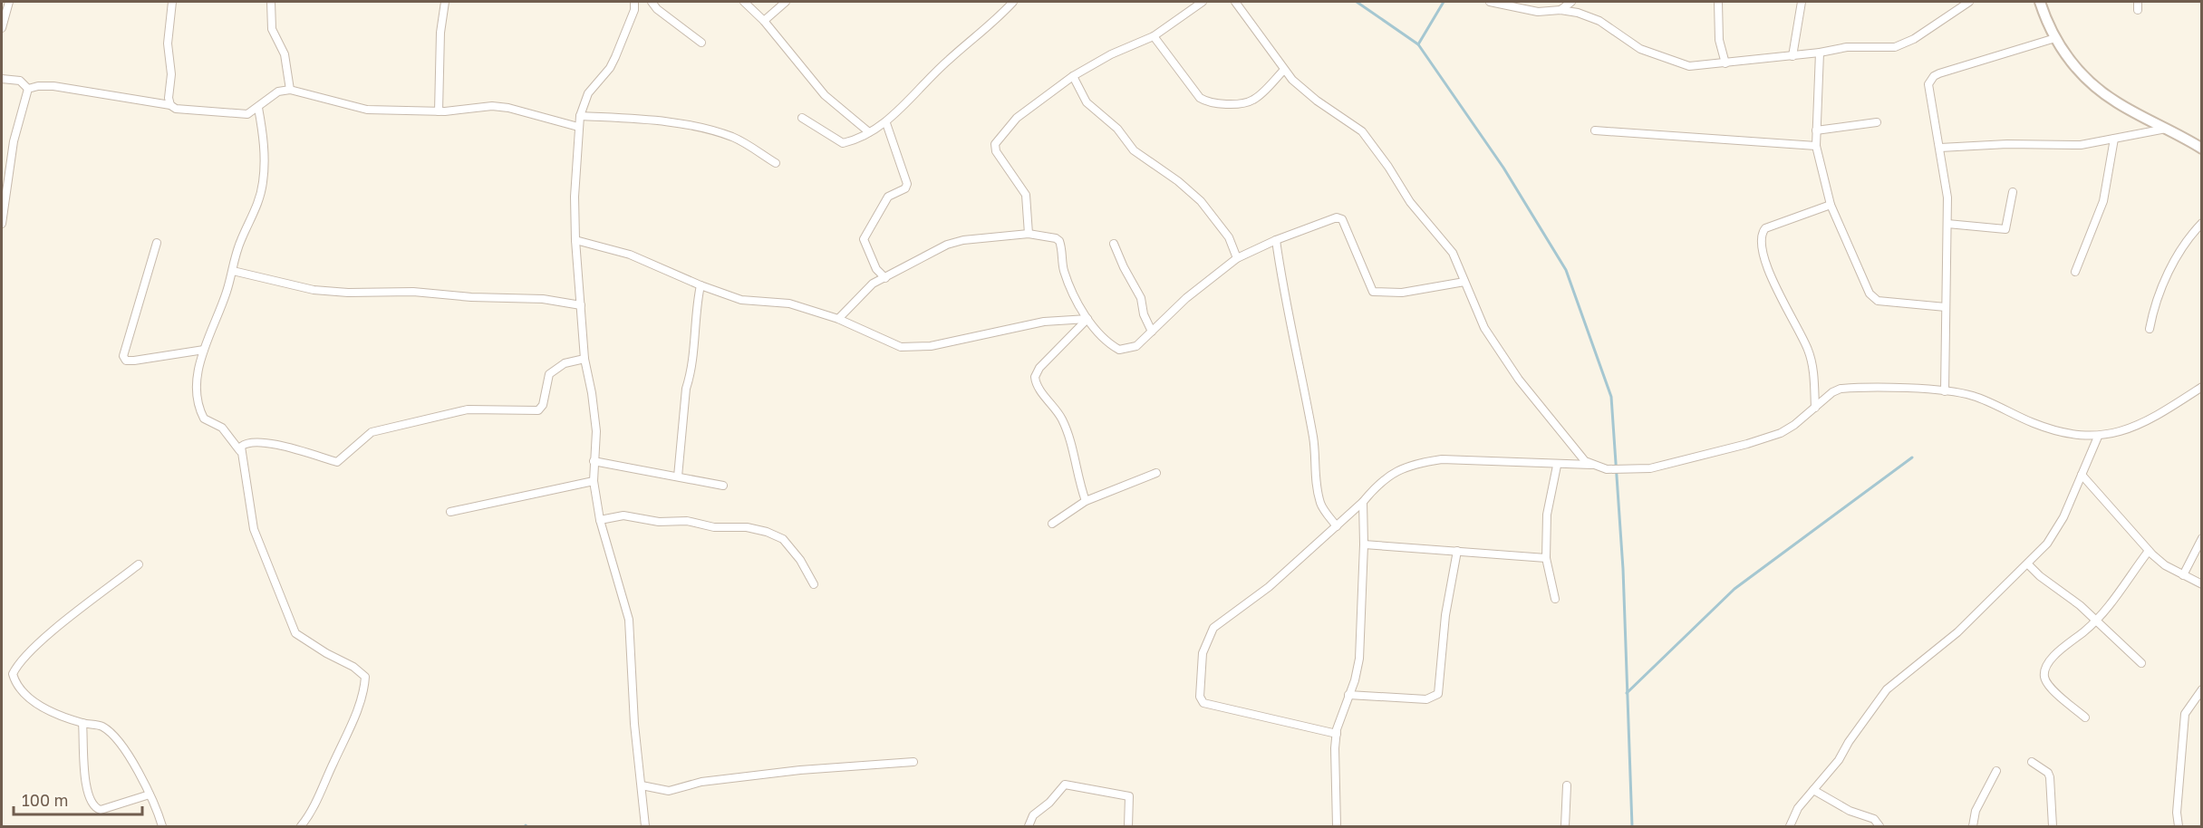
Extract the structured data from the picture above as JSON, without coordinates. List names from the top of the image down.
{
  "scale_bar": "100 m"
}
